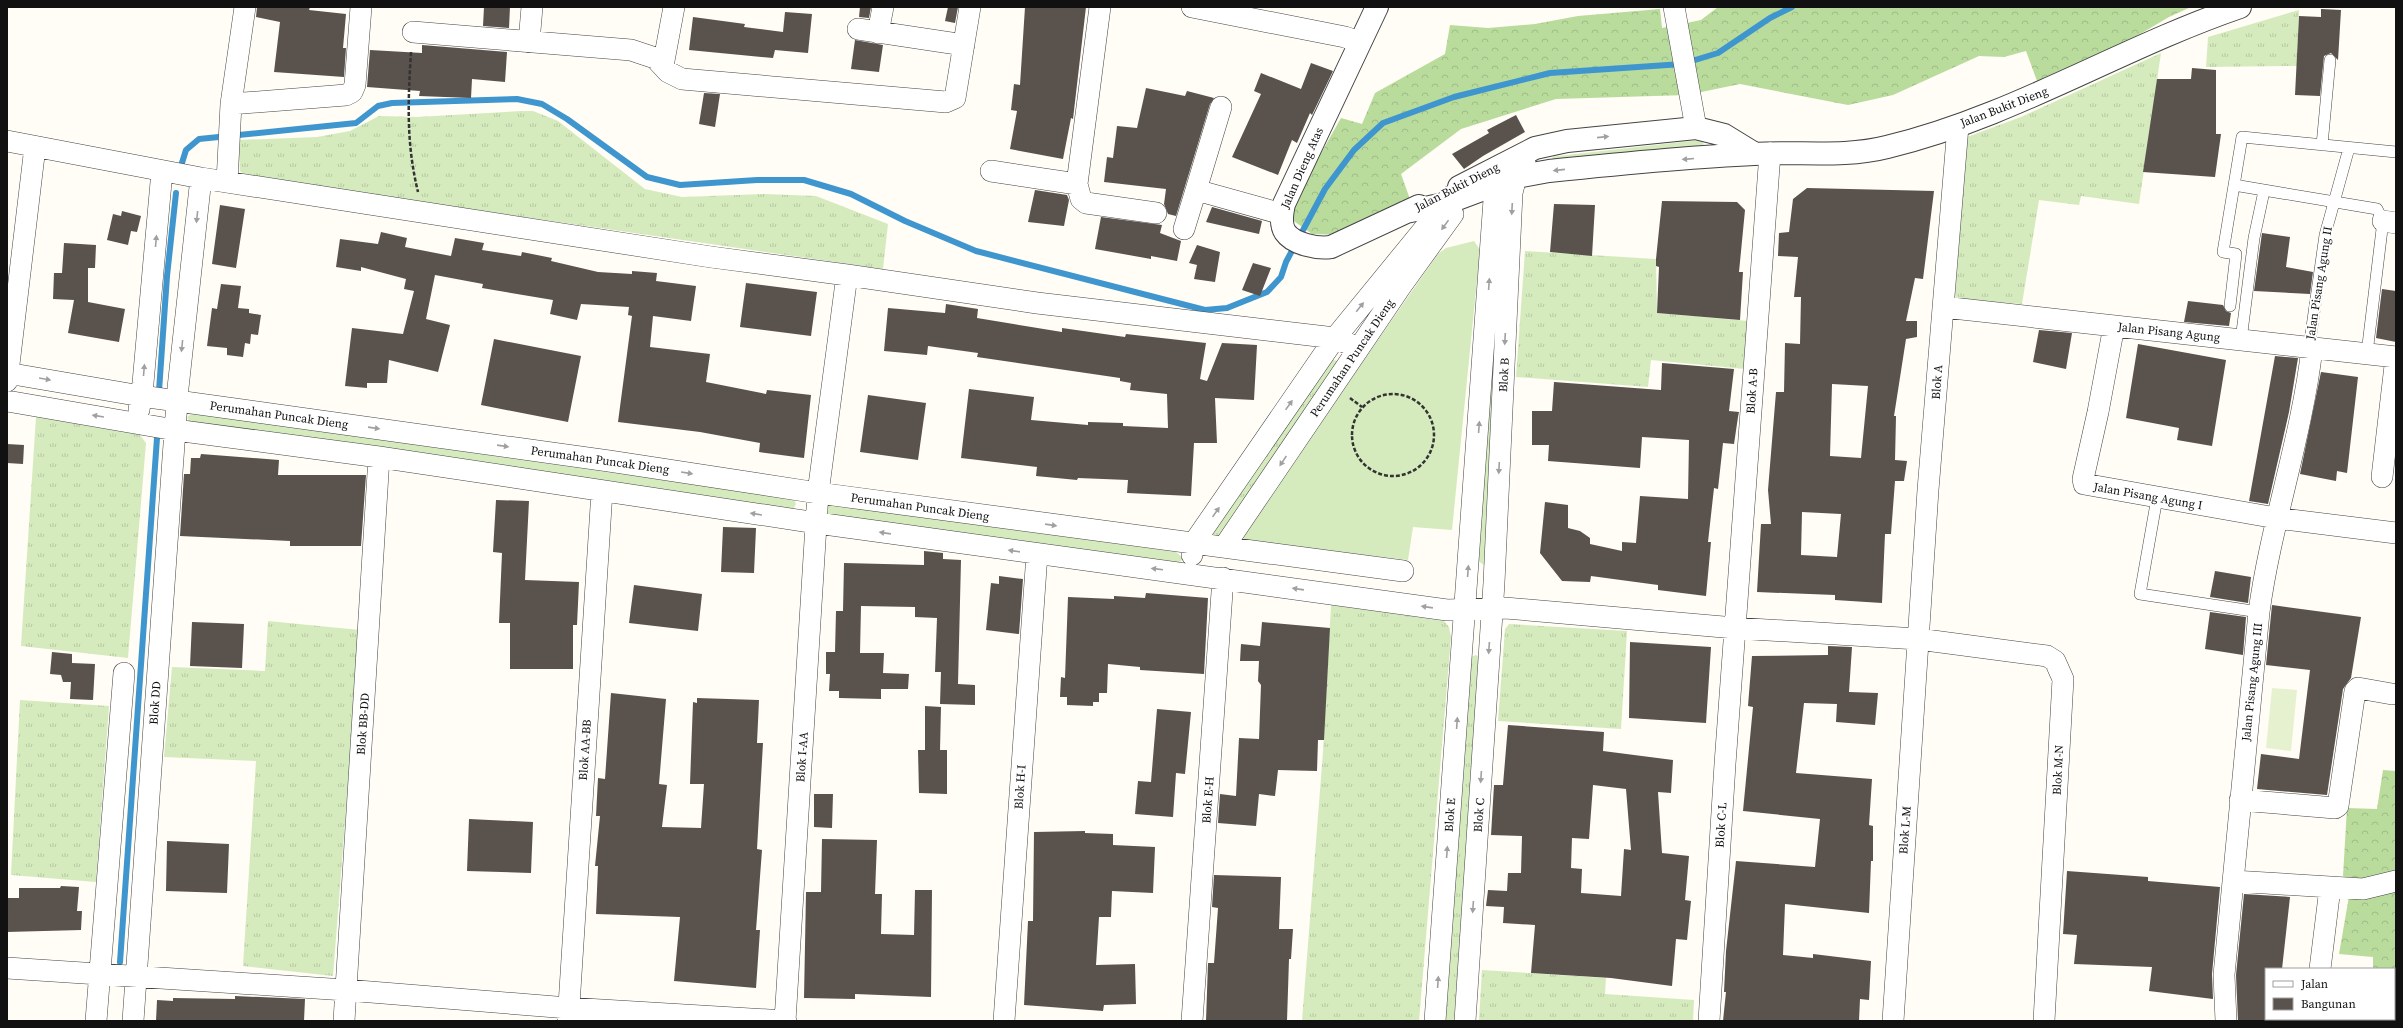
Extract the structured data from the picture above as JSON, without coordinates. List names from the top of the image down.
{
  "streets": {
    "street": [
      "Jalan Bukit Dieng",
      "Jalan Dieng Atas",
      "Jalan Pisang Agung",
      "Perumahan Puncak Dieng",
      "Blok B",
      "Blok A",
      "Blok A-B",
      "Jalan Pisang Agung I",
      "Jalan Pisang Agung III",
      "Blok DD",
      "Blok BB-DD",
      "Blok AA-BB",
      "Blok I-AA",
      "Blok M-N",
      "Blok H-I",
      "Blok E-H",
      "Blok E",
      "Blok C",
      "Blok C-L",
      "Blok L-M"
    ],
    "lane": ["Jalan Pisang Agung II"]
  },
  "crossings": [
    ["Jalan Bukit Dieng", "Jalan Dieng Atas"],
    ["Jalan Bukit Dieng", "Perumahan Puncak Dieng"],
    ["Jalan Bukit Dieng", "Blok B"],
    ["Jalan Bukit Dieng", "Blok A"],
    ["Jalan Bukit Dieng", "Blok A-B"],
    ["Jalan Bukit Dieng", "Blok E"],
    ["Jalan Pisang Agung II", "Jalan Pisang Agung"],
    ["Jalan Pisang Agung II", "Jalan Pisang Agung III"],
    ["Jalan Pisang Agung", "Blok A"],
    ["Jalan Pisang Agung", "Jalan Pisang Agung I"],
    ["Jalan Pisang Agung", "Jalan Pisang Agung III"],
    ["Perumahan Puncak Dieng", "Blok DD"],
    ["Perumahan Puncak Dieng", "Blok I-AA"],
    ["Blok B", "Blok M-N"],
    ["Blok B", "Blok C"],
    ["Blok A", "Blok M-N"],
    ["Blok A", "Blok L-M"],
    ["Blok A-B", "Blok M-N"],
    ["Blok A-B", "Blok C-L"],
    ["Jalan Pisang Agung I", "Jalan Pisang Agung III"],
    ["Blok M-N", "Blok C"],
    ["Blok M-N", "Blok C-L"],
    ["Blok M-N", "Blok L-M"]
  ],
  "one_way": ["Blok B", "Blok E", "Blok C"],
  "legend": ["Jalan", "Bangunan"]
}
